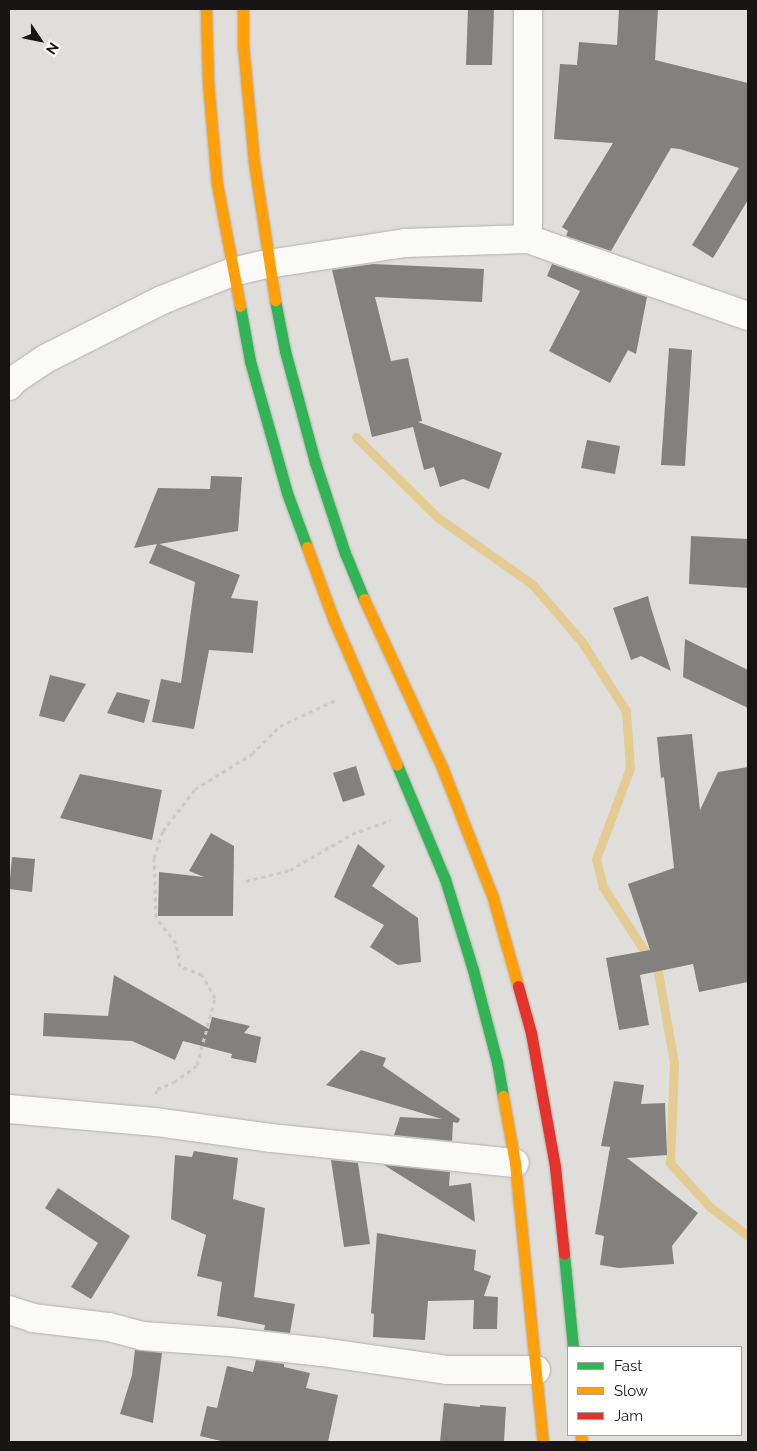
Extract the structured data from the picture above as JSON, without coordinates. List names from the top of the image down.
{
  "legend": ["Fast", "Slow", "Jam"],
  "north": "bottom right"
}
